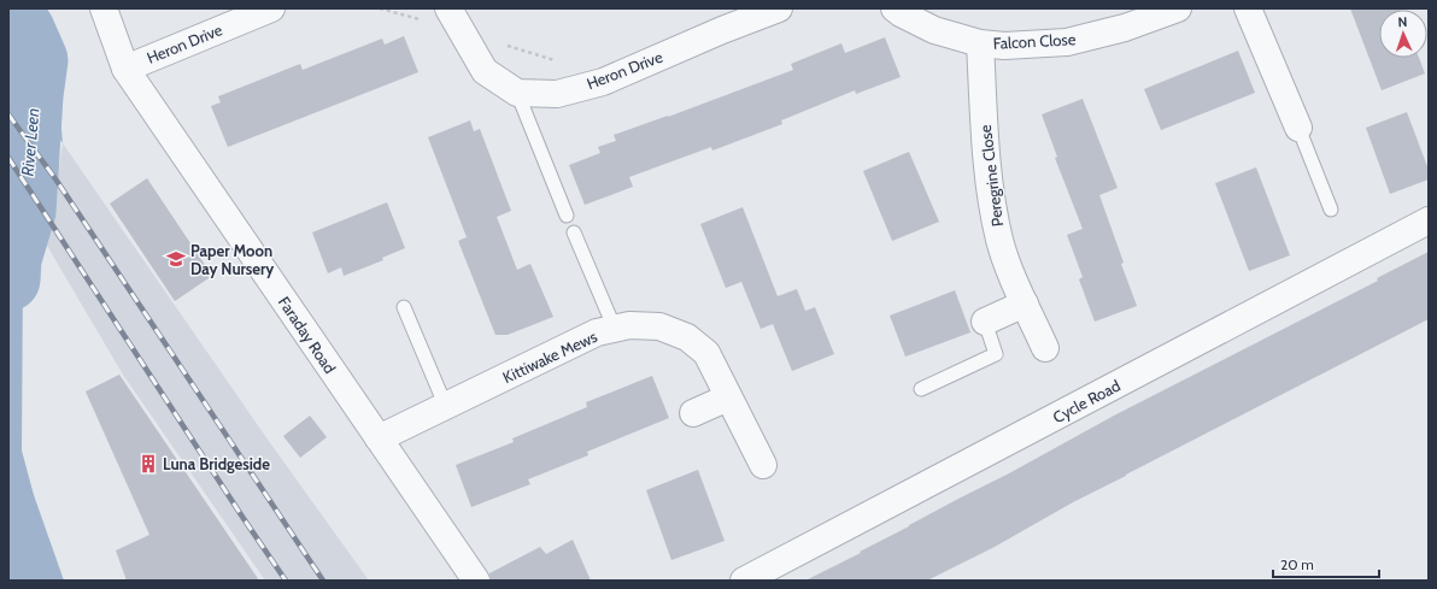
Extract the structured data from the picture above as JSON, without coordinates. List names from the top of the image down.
{
  "streets": {
    "street": [
      "Falcon Close",
      "Heron Drive",
      "Peregrine Close",
      "Faraday Road",
      "Kittiwake Mews",
      "Cycle Road"
    ]
  },
  "crossings": [
    ["Falcon Close", "Peregrine Close"],
    ["Heron Drive", "Faraday Road"],
    ["Faraday Road", "Kittiwake Mews"]
  ],
  "water": ["River Leen"],
  "places": {
    "school or university": ["Paper Moon Day Nursery"],
    "building": ["Luna Bridgeside"]
  },
  "scale_bar": "20 m",
  "north": "top"
}
